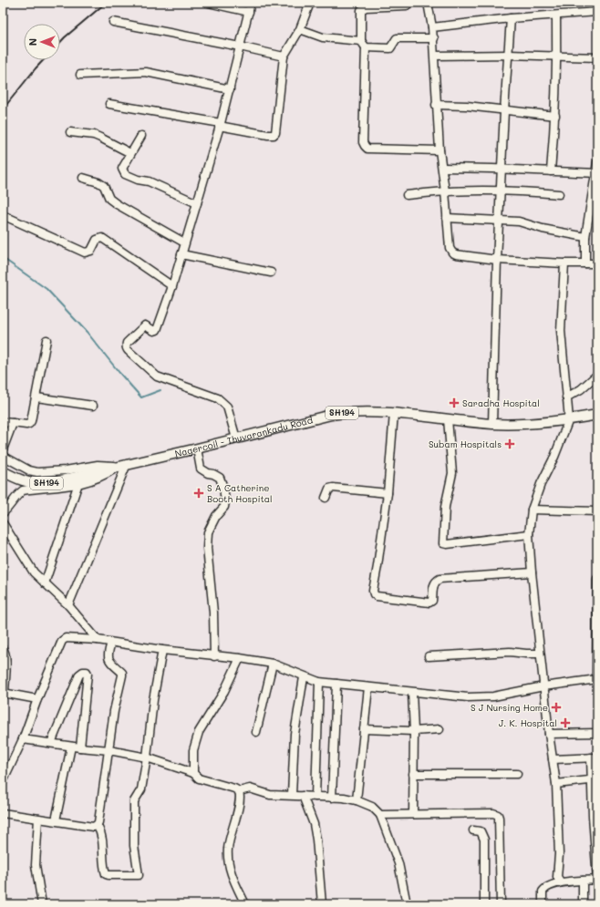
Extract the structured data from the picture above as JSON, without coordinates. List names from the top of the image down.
{
  "streets": {
    "main road": ["SH194", "Nagercoil - Thuvarankadu Road"]
  },
  "places": {
    "health": [
      "Saradha Hospital",
      "Subam Hospitals",
      "S A Catherine Booth Hospital",
      "S J Nursing Home",
      "J. K. Hospital"
    ]
  },
  "north": "left"
}
